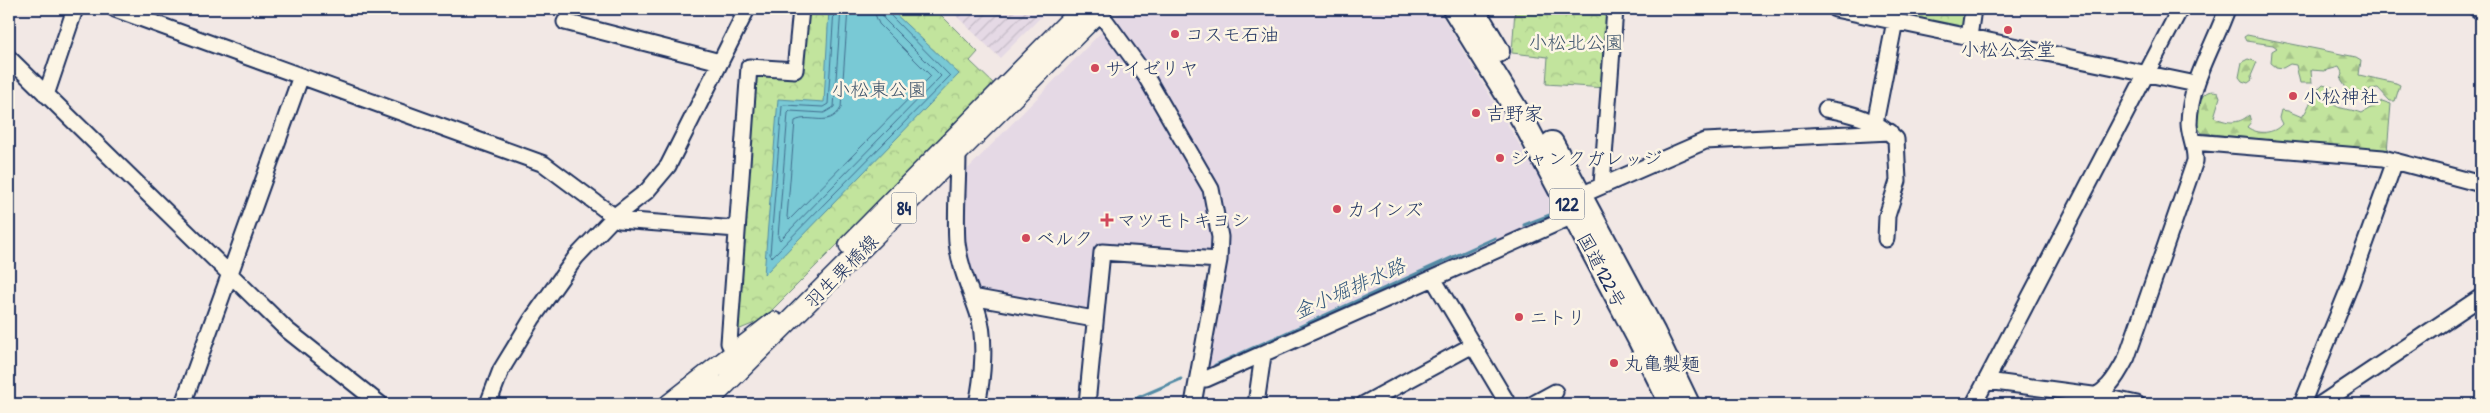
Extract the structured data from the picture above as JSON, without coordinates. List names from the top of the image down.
{
  "streets": {
    "highway": ["122", "国道122号"],
    "main road": ["84", "羽生栗橋線"]
  },
  "water": ["金小堀排水路"],
  "parks": ["小松北公園", "小松東公園"],
  "places": {
    "other": [
      "小松公会堂",
      "コスモ石油",
      "サイゼリヤ",
      "小松神社",
      "吉野家",
      "ジャンクガレッジ",
      "カインズ",
      "ベルク",
      "ニトリ",
      "丸亀製麺"
    ],
    "health": ["マツモトキヨシ"]
  }
}
